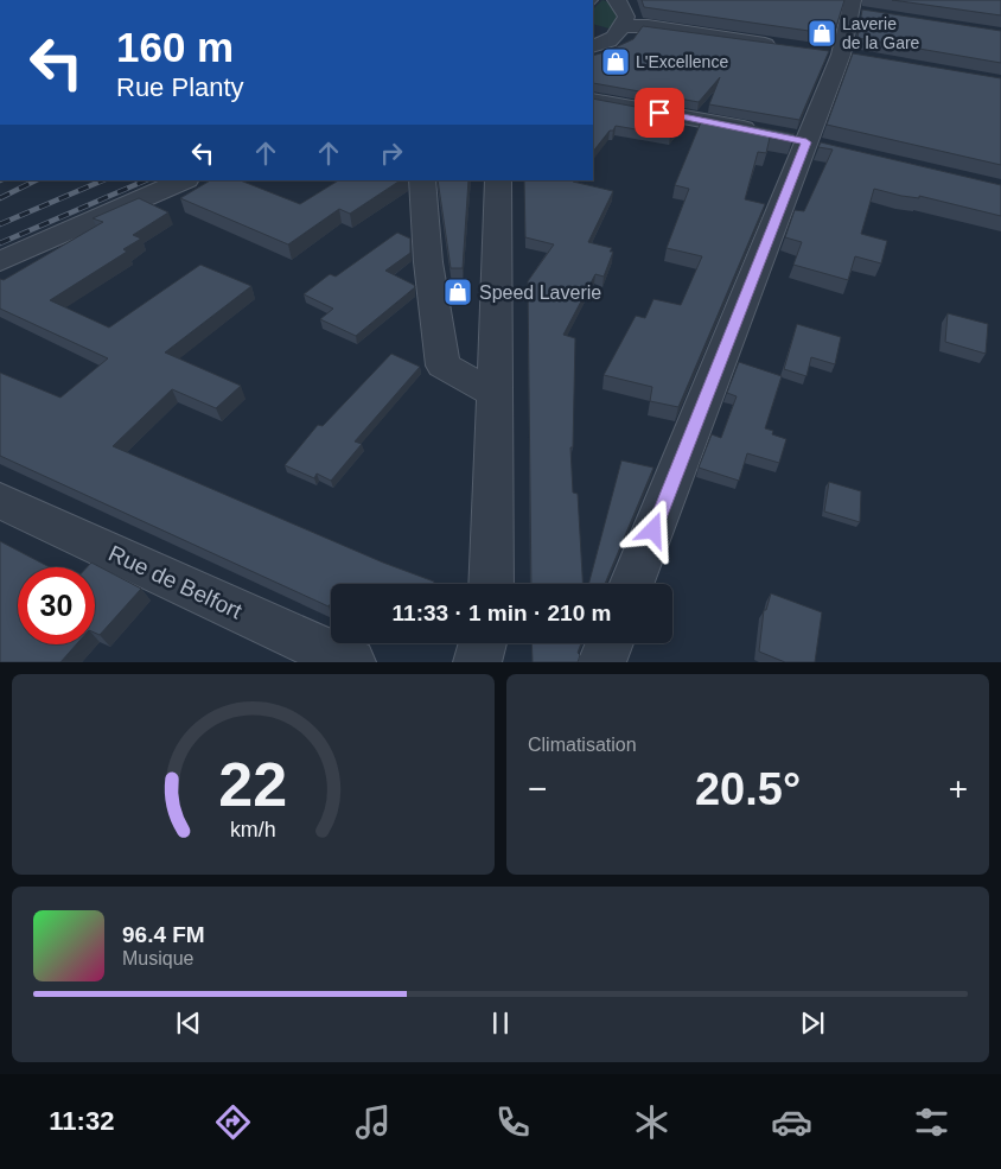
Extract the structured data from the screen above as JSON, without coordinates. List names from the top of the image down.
{
  "streets": {
    "street": ["Rue de Belfort"]
  },
  "places": {
    "shop": ["Laverie de la Gare", "L'Excellence", "Speed Laverie"]
  },
  "page": {
    "turn": ["160 m", "Rue Planty"],
    "limit": "30",
    "trip": "11:33 · 1 min · 210 m",
    "tile": "Climatisation",
    "heat": ["−", "20.5°", "+"],
    "song": ["96.4 FM", "Musique"],
    "tabs": "11:32",
    "gauge": ["22", "km/h"]
  }
}
